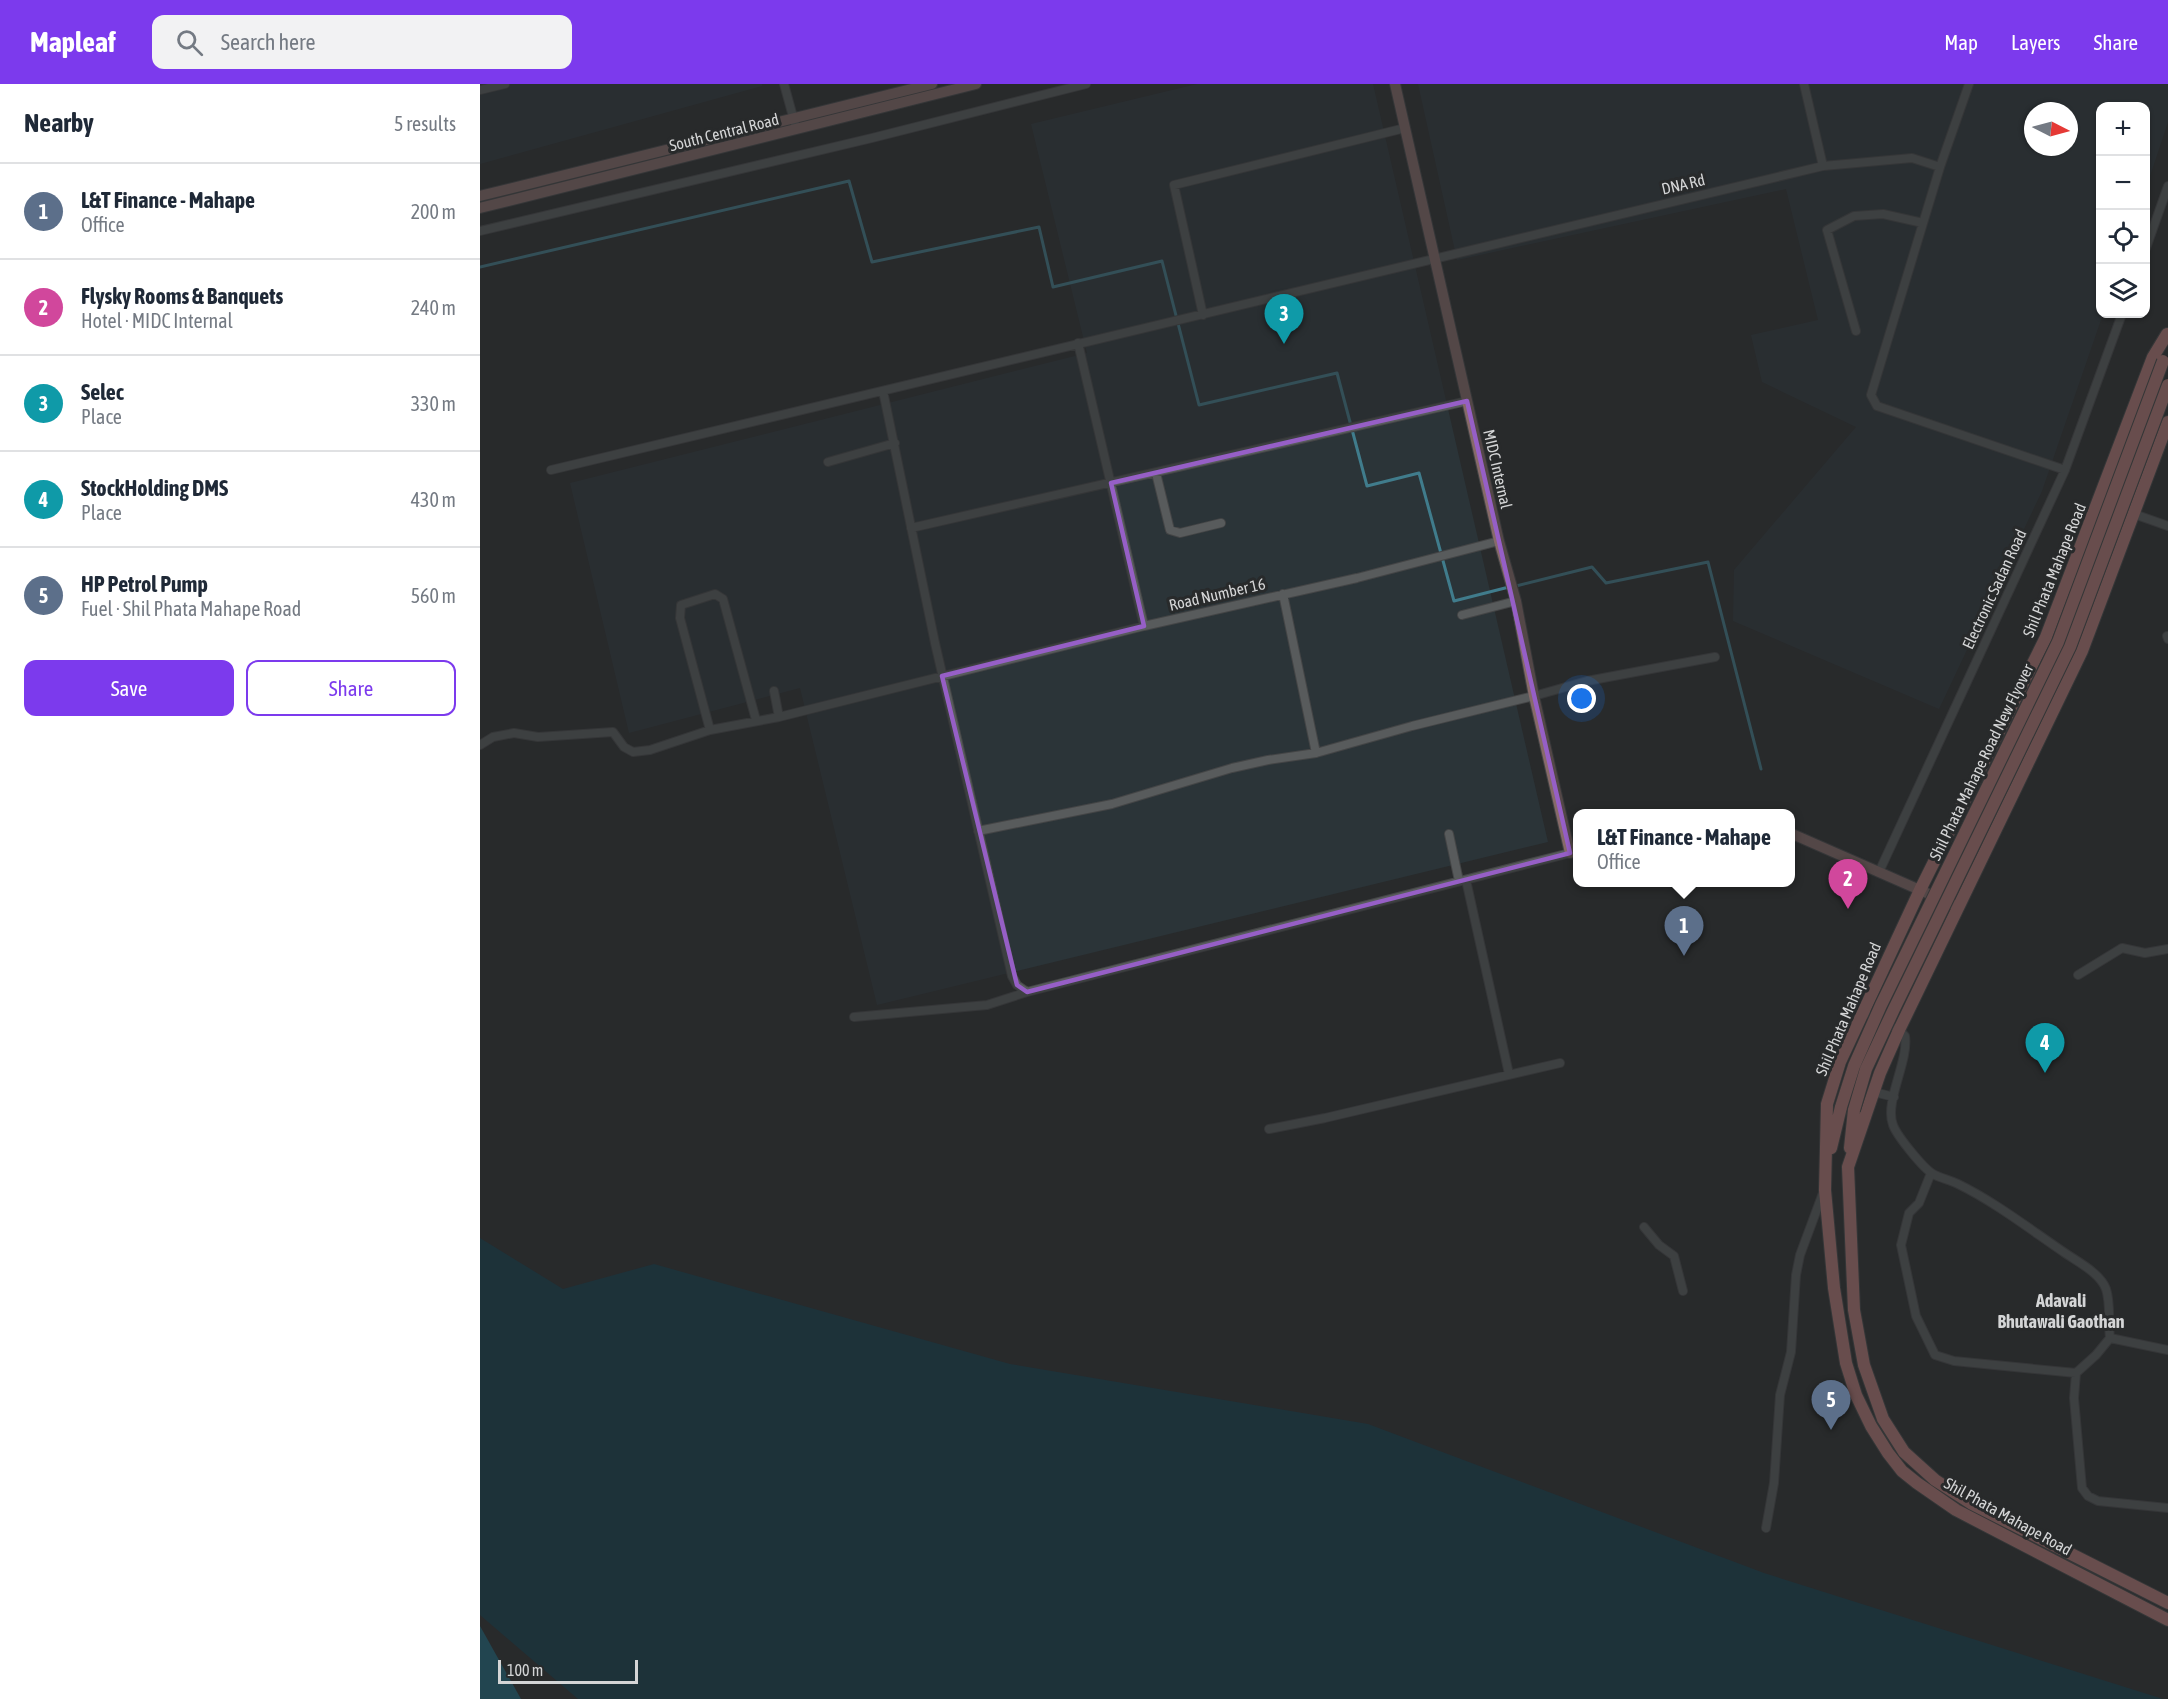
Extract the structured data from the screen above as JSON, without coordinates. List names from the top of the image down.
{
  "streets": {
    "main road": ["Shil Phata Mahape Road", "Shil Phata Mahape Road New Flyover"],
    "street": [
      "South Central Road",
      "DNA Rd",
      "MIDC Internal",
      "Electronic Sadan Road",
      "Road Number 16"
    ]
  },
  "crossings": [
    ["DNA Rd", "MIDC Internal"],
    ["MIDC Internal", "Road Number 16"],
    ["Shil Phata Mahape Road", "Shil Phata Mahape Road New Flyover"]
  ],
  "districts": ["Adavali Bhutawali Gaothan"],
  "scale_bar": "100 m",
  "north": "right",
  "page": {
    "header": "Mapleaf",
    "search": "Search here",
    "nav": ["Map", "Layers", "Share"],
    "heading": ["Nearby", "5 results"],
    "map_buttons": ["+", "−"],
    "list": [
      {
        "mark": "1",
        "name": "L&T Finance - Mahape",
        "note": "Office",
        "value": "200 m"
      },
      {
        "mark": "2",
        "name": "Flysky Rooms & Banquets",
        "note": "Hotel · MIDC Internal",
        "value": "240 m"
      },
      {
        "mark": "3",
        "name": "Selec",
        "note": "Place",
        "value": "330 m"
      },
      {
        "mark": "4",
        "name": "StockHolding DMS",
        "note": "Place",
        "value": "430 m"
      },
      {
        "mark": "5",
        "name": "HP Petrol Pump",
        "note": "Fuel · Shil Phata Mahape Road",
        "value": "560 m"
      }
    ],
    "pins": [
      "3",
      "2",
      "1",
      "4",
      "5"
    ],
    "buttons": ["Save", "Share"],
    "popup": ["L&T Finance - Mahape", "Office"],
    "scale": "100 m"
  }
}
